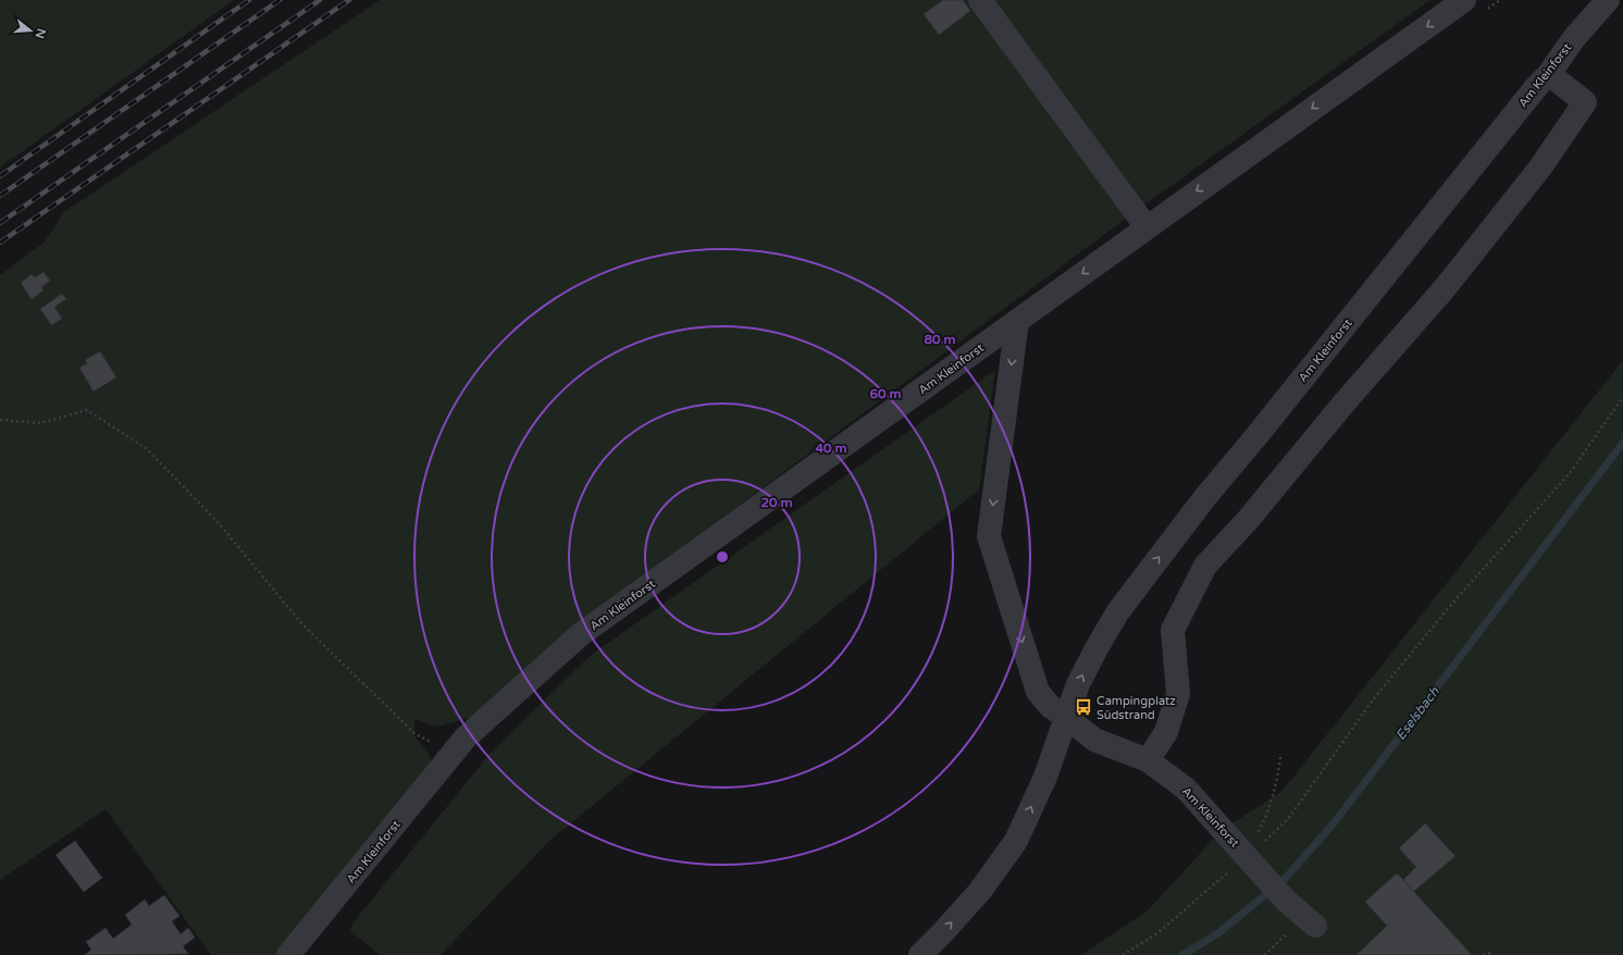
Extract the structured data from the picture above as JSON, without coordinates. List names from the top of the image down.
{
  "streets": {
    "street": ["Am Kleinforst"]
  },
  "water": ["Eselsbach"],
  "places": {
    "bus stop": ["Campingplatz Südstrand"]
  },
  "north": "right",
  "rings": [
    "80 m",
    "60 m",
    "40 m",
    "20 m"
  ]
}
